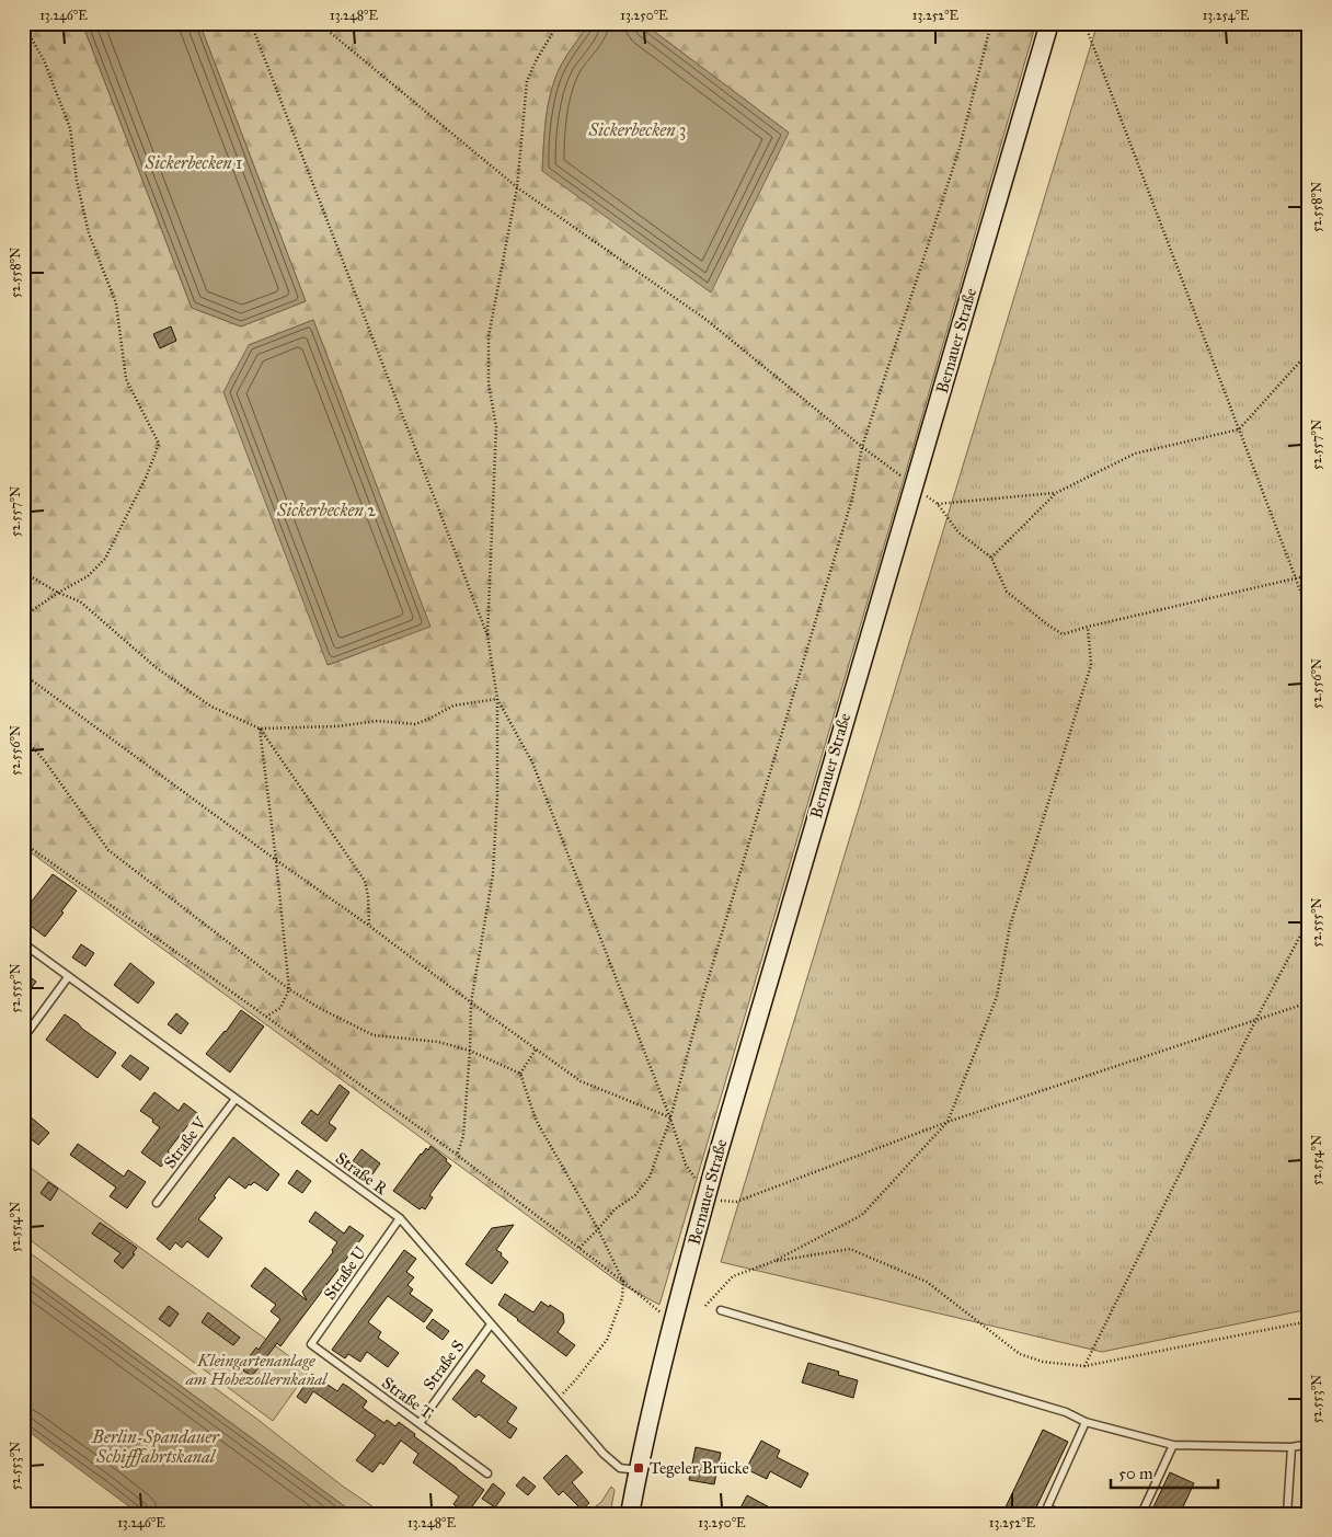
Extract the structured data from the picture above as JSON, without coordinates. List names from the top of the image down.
{
  "streets": {
    "main road": ["Bernauer Straße"],
    "lane": [
      "Straße V",
      "Straße R",
      "Straße U",
      "Straße S",
      "Straße T"
    ]
  },
  "crossings": [
    ["Bernauer Straße", "Straße R"],
    ["Straße V", "Straße R"],
    ["Straße R", "Straße U"],
    ["Straße R", "Straße S"],
    ["Straße U", "Straße T"],
    ["Straße S", "Straße T"]
  ],
  "water": [
    "Sickerbecken 3",
    "Sickerbecken 1",
    "Sickerbecken 2",
    "Berlin-Spandauer Schifffahrtskanal"
  ],
  "parks": ["Kleingartenanlage am Hohezollernkanal"],
  "places": {
    "transit": ["Tegeler Brücke"]
  },
  "scale_bar": "50 m",
  "coordinates": [
    "13.246°E",
    "13.248°E",
    "13.250°E",
    "13.252°E",
    "13.254°E",
    "52.558°N",
    "52.557°N",
    "52.556°N",
    "52.555°N",
    "52.554°N",
    "52.553°N"
  ]
}
